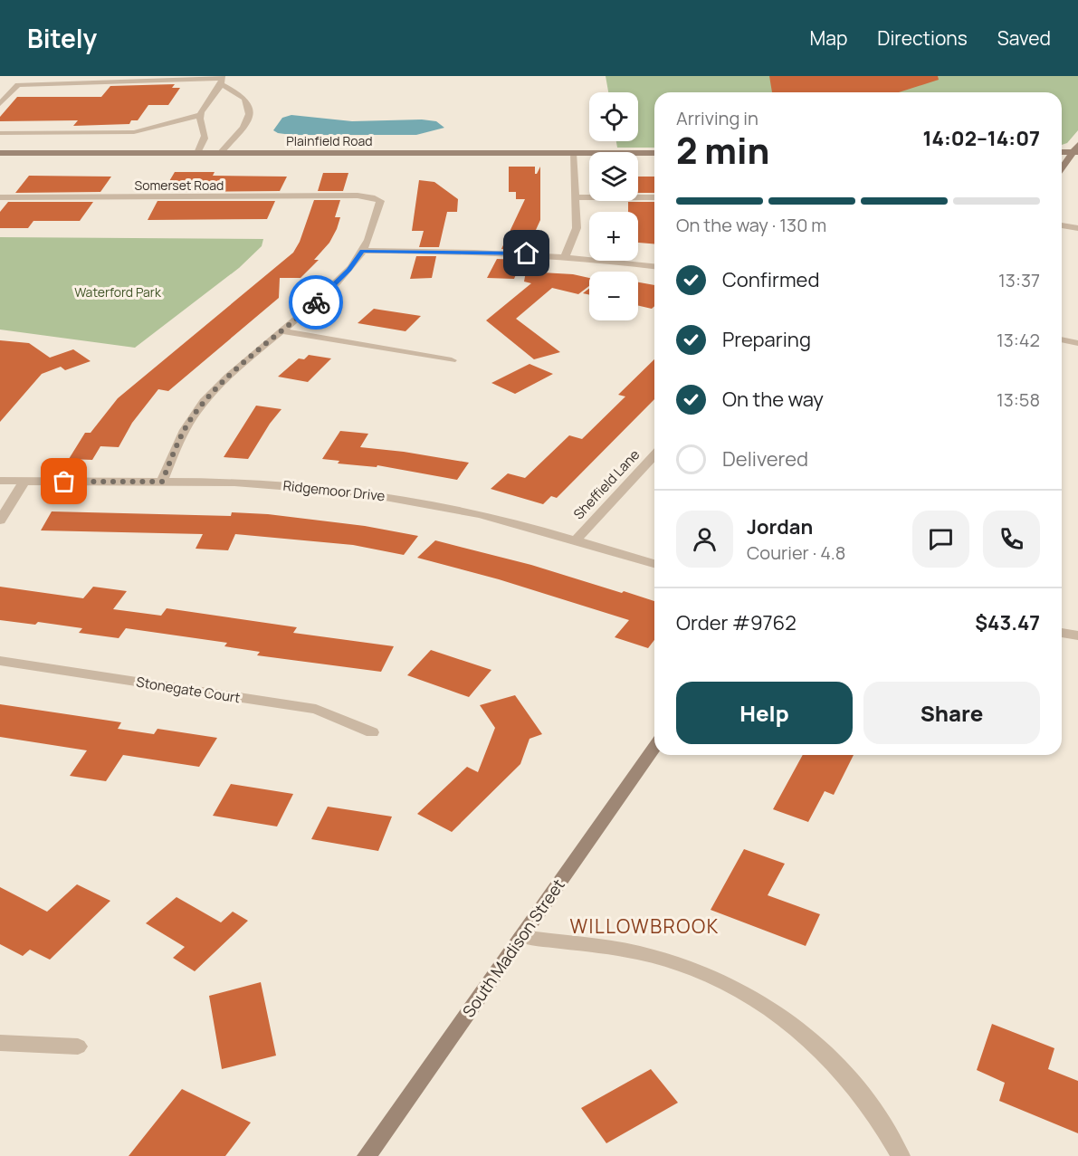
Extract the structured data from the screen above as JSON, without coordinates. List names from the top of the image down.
{
  "streets": {
    "main road": ["Plainfield Road", "South Madison Street"],
    "street": [
      "Somerset Road",
      "Sheffield Lane",
      "Ridgemoor Drive",
      "Stonegate Court"
    ]
  },
  "crossings": [
    ["Sheffield Lane", "Ridgemoor Drive"]
  ],
  "districts": ["WILLOWBROOK"],
  "parks": ["Waterford Park"],
  "page": {
    "header": "Bitely",
    "nav": ["Map", "Directions", "Saved"],
    "map_buttons": ["+", "−"],
    "heading": ["2 min", "Arriving in", "14:02–14:07"],
    "panel": [
      "Jordan",
      "Courier · 4.8",
      "Order #9762",
      "$43.47"
    ],
    "bar": "On the way · 130 m",
    "list": [
      ["Confirmed", "13:37"],
      ["Preparing", "13:42"],
      ["On the way", "13:58"],
      "Delivered"
    ],
    "buttons": ["Help", "Share"]
  }
}
